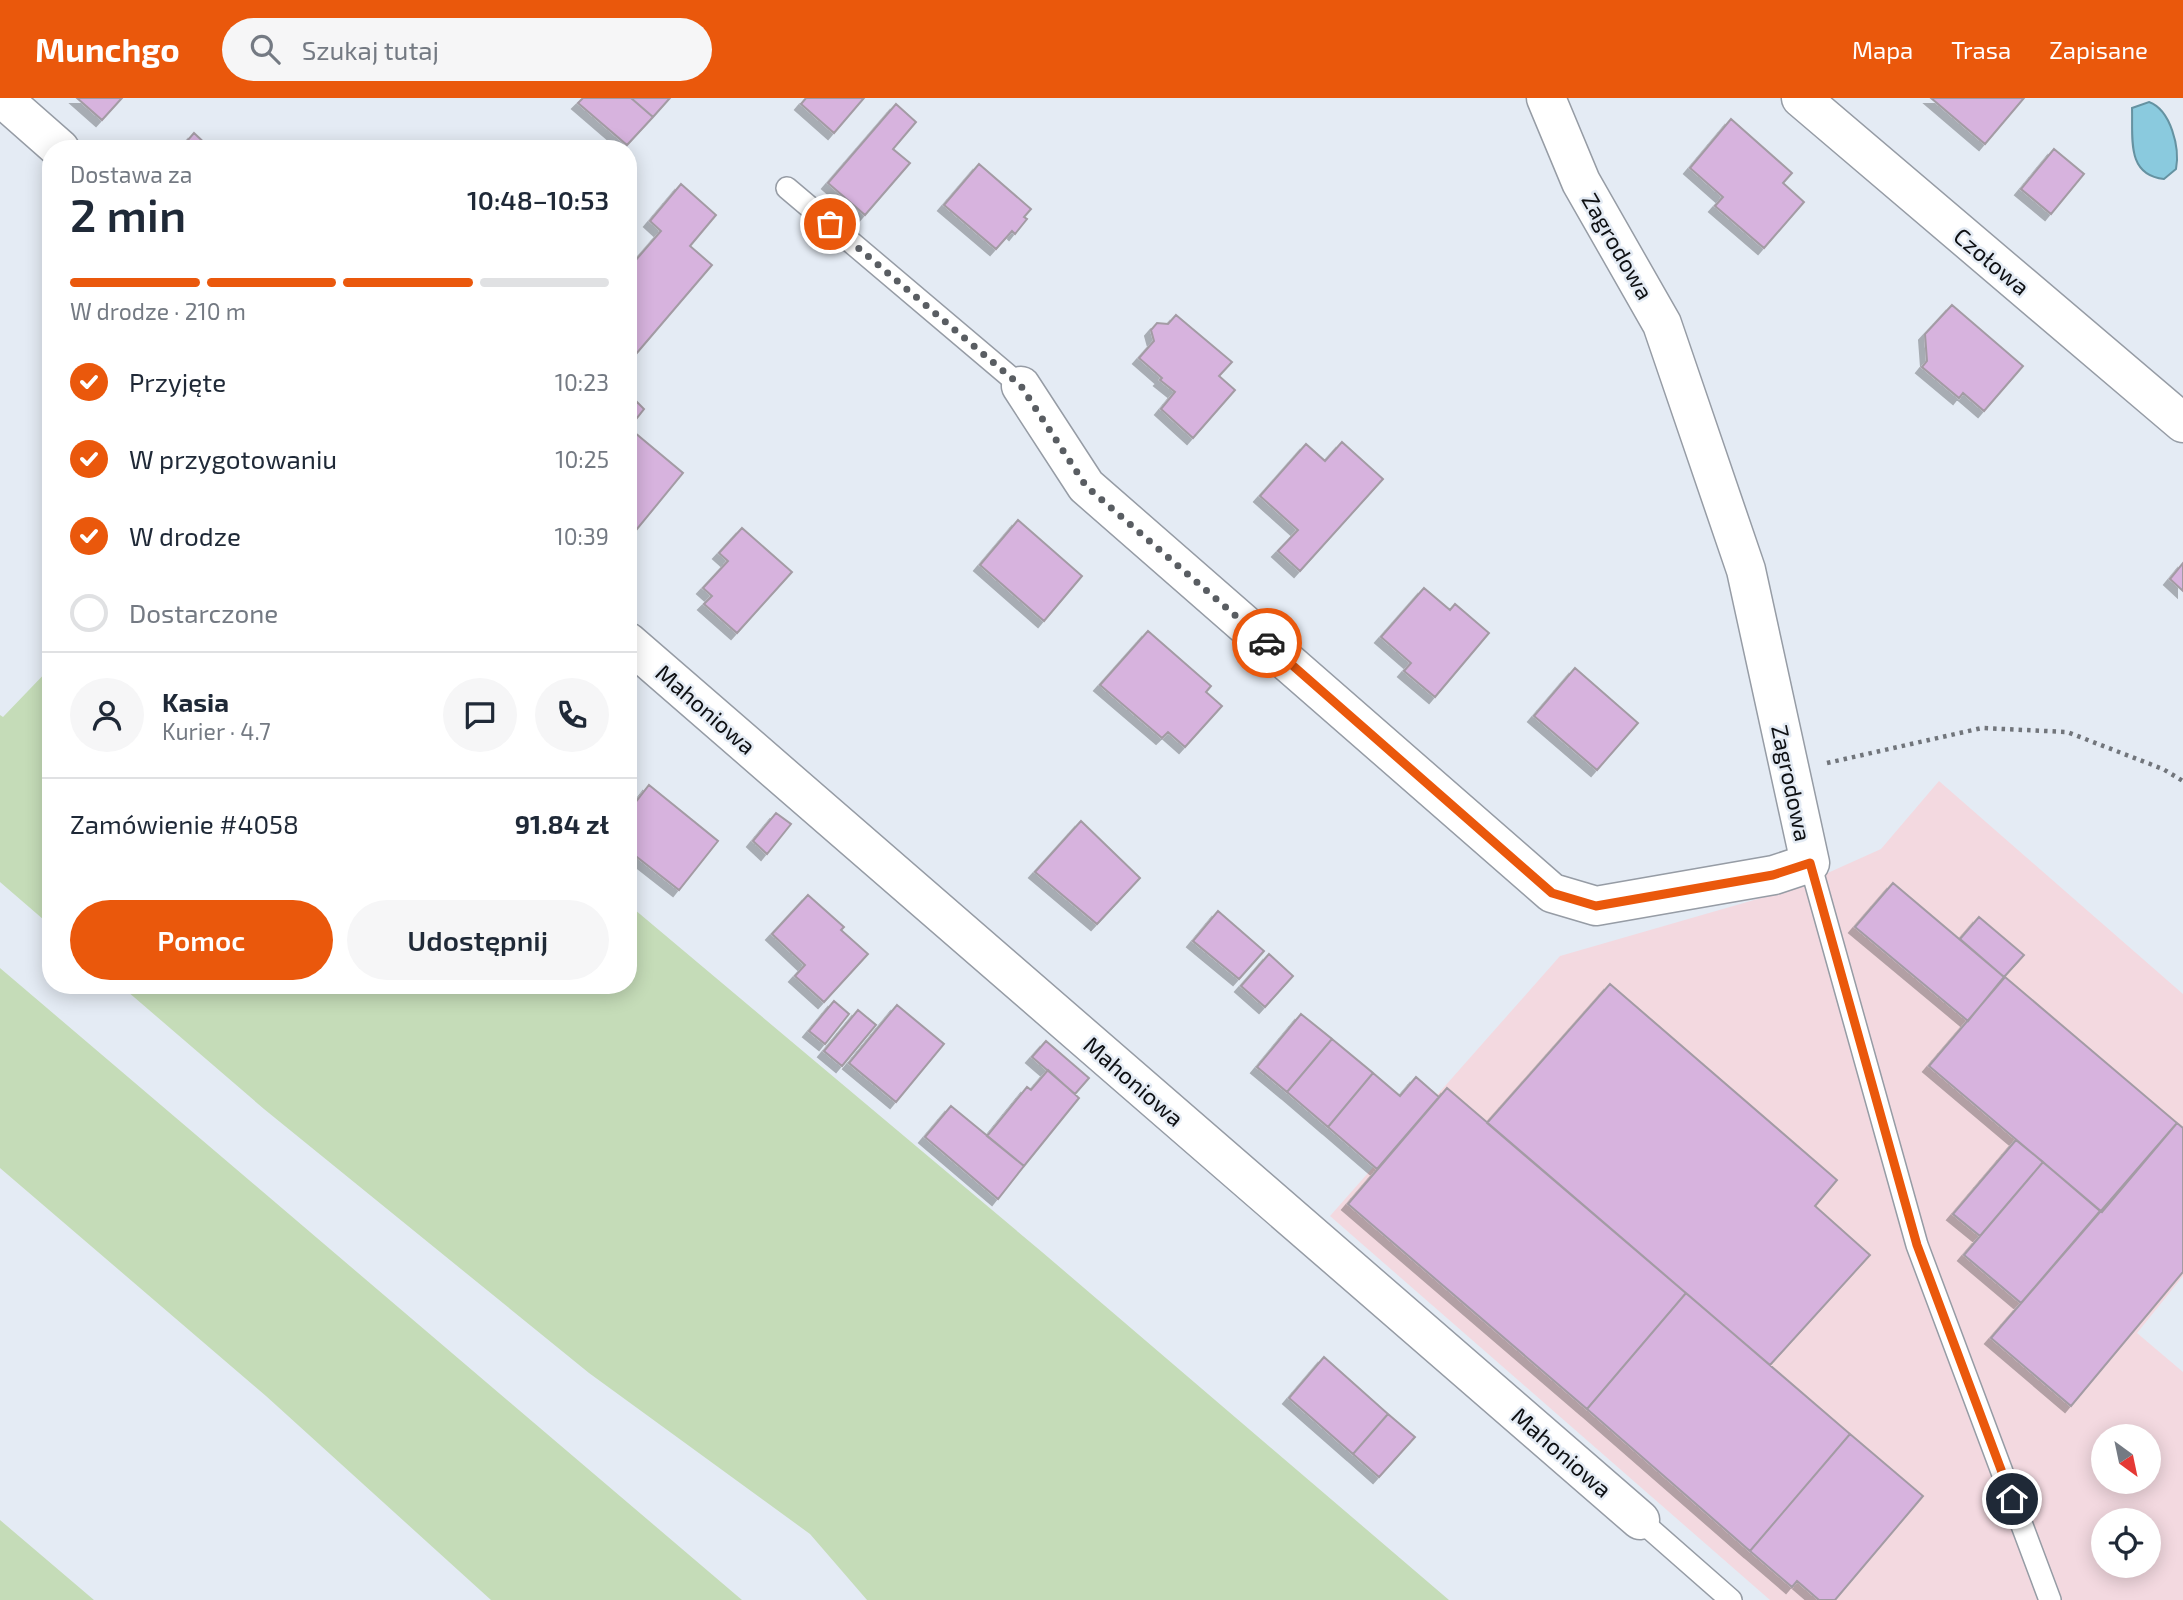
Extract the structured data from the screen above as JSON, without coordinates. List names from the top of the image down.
{
  "streets": {
    "street": ["Zagrodowa", "Czołowa", "Mahoniowa"]
  },
  "north": "bottom right",
  "page": {
    "header": "Munchgo",
    "search": "Szukaj tutaj",
    "nav": ["Mapa", "Trasa", "Zapisane"],
    "heading": ["2 min", "Dostawa za", "10:48–10:53"],
    "panel": [
      "Kasia",
      "Kurier · 4.7",
      "Zamówienie #4058",
      "91.84 zł"
    ],
    "bar": "W drodze · 210 m",
    "list": [
      ["Przyjęte", "10:23"],
      ["W przygotowaniu", "10:25"],
      ["W drodze", "10:39"],
      "Dostarczone"
    ],
    "buttons": ["Pomoc", "Udostępnij"]
  }
}
